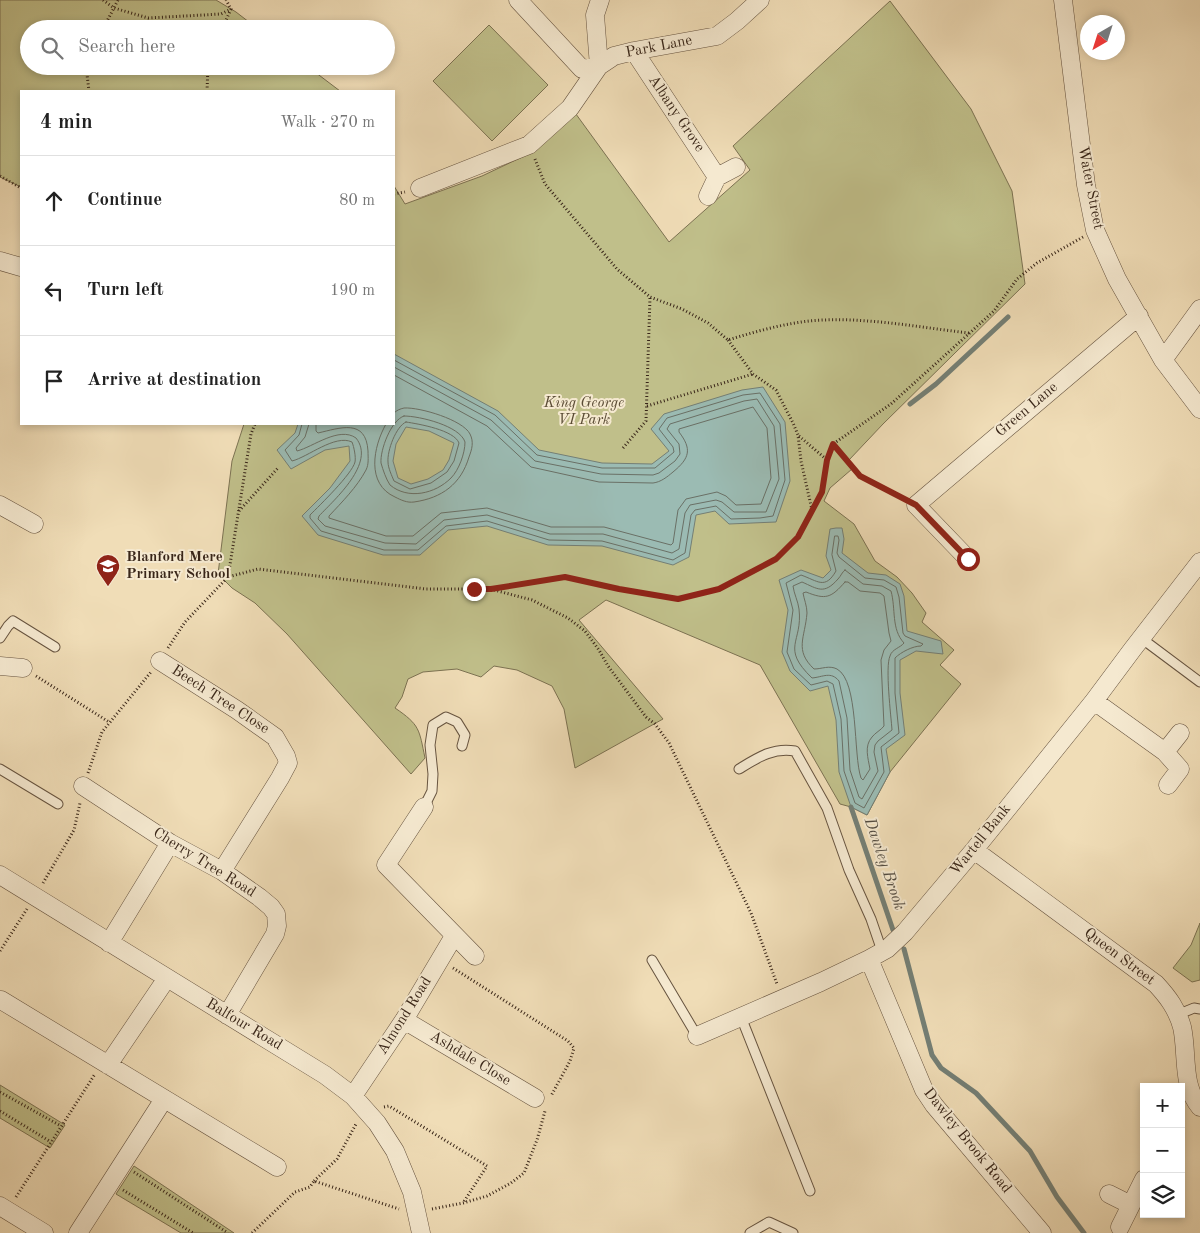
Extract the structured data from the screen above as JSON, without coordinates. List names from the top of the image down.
{
  "streets": {
    "street": [
      "Park Lane",
      "Albany Grove",
      "Water Street",
      "Green Lane",
      "Beech Tree Close",
      "Wartell Bank",
      "Cherry Tree Road",
      "Queen Street",
      "Almond Road",
      "Balfour Road",
      "Ashdale Close",
      "Dawley Brook Road"
    ]
  },
  "crossings": [
    ["Park Lane", "Albany Grove"],
    ["Water Street", "Green Lane"],
    ["Beech Tree Close", "Cherry Tree Road"],
    ["Wartell Bank", "Queen Street"],
    ["Wartell Bank", "Dawley Brook Road"],
    ["Cherry Tree Road", "Balfour Road"],
    ["Almond Road", "Balfour Road"],
    ["Almond Road", "Ashdale Close"]
  ],
  "water": ["Dawley Brook"],
  "parks": ["King George VI Park"],
  "places": {
    "school or university": ["Blanford Mere Primary School"]
  },
  "north": "bottom left",
  "page": {
    "search": "Search here",
    "heading": ["4 min", "Walk · 270 m"],
    "list": [
      ["Continue", "80 m"],
      ["Turn left", "190 m"],
      "Arrive at destination"
    ],
    "map_buttons": ["+", "−"]
  }
}
